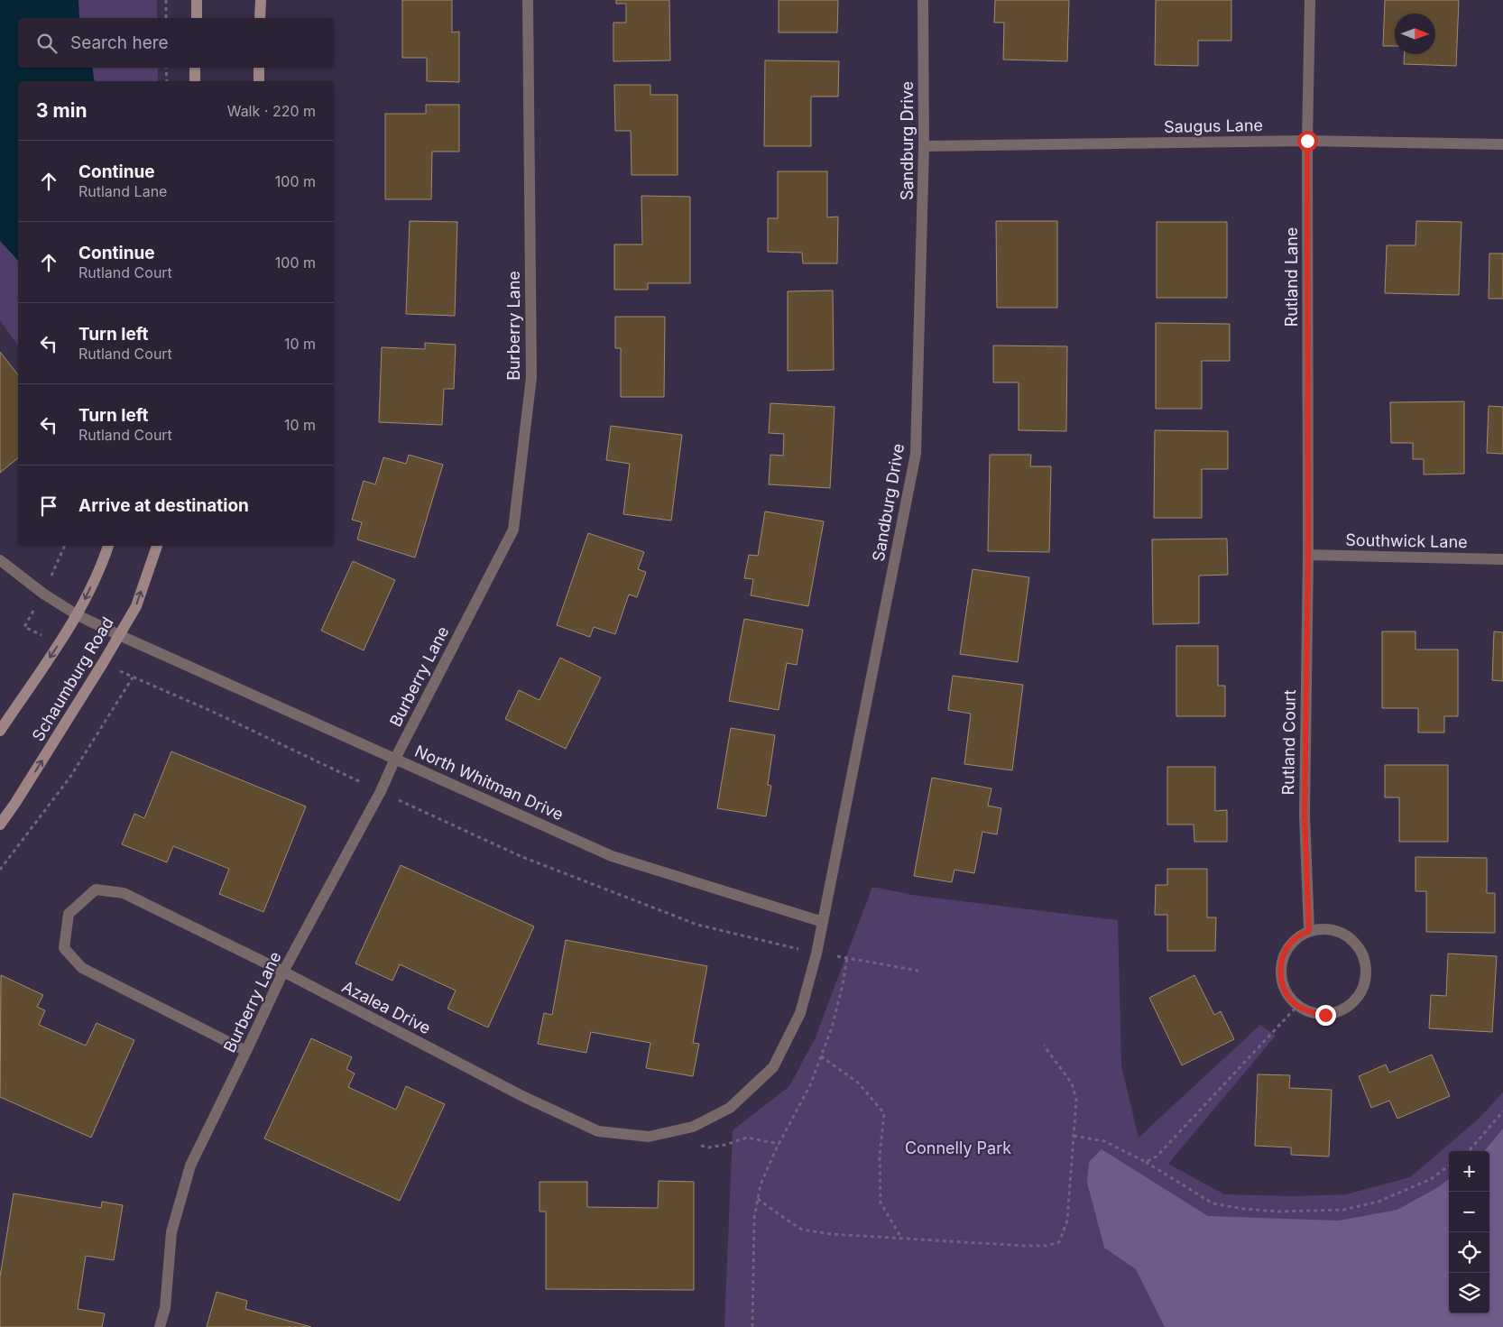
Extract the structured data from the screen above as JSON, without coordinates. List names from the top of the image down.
{
  "streets": {
    "street": [
      "Saugus Lane",
      "Sandburg Drive",
      "Rutland Lane",
      "Burberry Lane",
      "Southwick Lane",
      "Schaumburg Road",
      "Rutland Court",
      "North Whitman Drive",
      "Azalea Drive"
    ]
  },
  "crossings": [
    ["Saugus Lane", "Sandburg Drive"],
    ["Saugus Lane", "Rutland Lane"],
    ["Sandburg Drive", "North Whitman Drive"],
    ["Sandburg Drive", "Azalea Drive"],
    ["Rutland Lane", "Southwick Lane"],
    ["Rutland Lane", "Rutland Court"],
    ["Burberry Lane", "North Whitman Drive"],
    ["Burberry Lane", "Azalea Drive"],
    ["Southwick Lane", "Rutland Court"],
    ["Schaumburg Road", "North Whitman Drive"],
    ["North Whitman Drive", "Azalea Drive"]
  ],
  "parks": ["Connelly Park"],
  "north": "right",
  "page": {
    "search": "Search here",
    "heading": ["3 min", "Walk · 220 m"],
    "list": [
      ["Continue", "Rutland Lane", "100 m"],
      ["Continue", "Rutland Court", "100 m"],
      ["Turn left", "Rutland Court", "10 m"],
      ["Turn left", "Rutland Court", "10 m"],
      "Arrive at destination"
    ],
    "map_buttons": ["+", "−"]
  }
}
